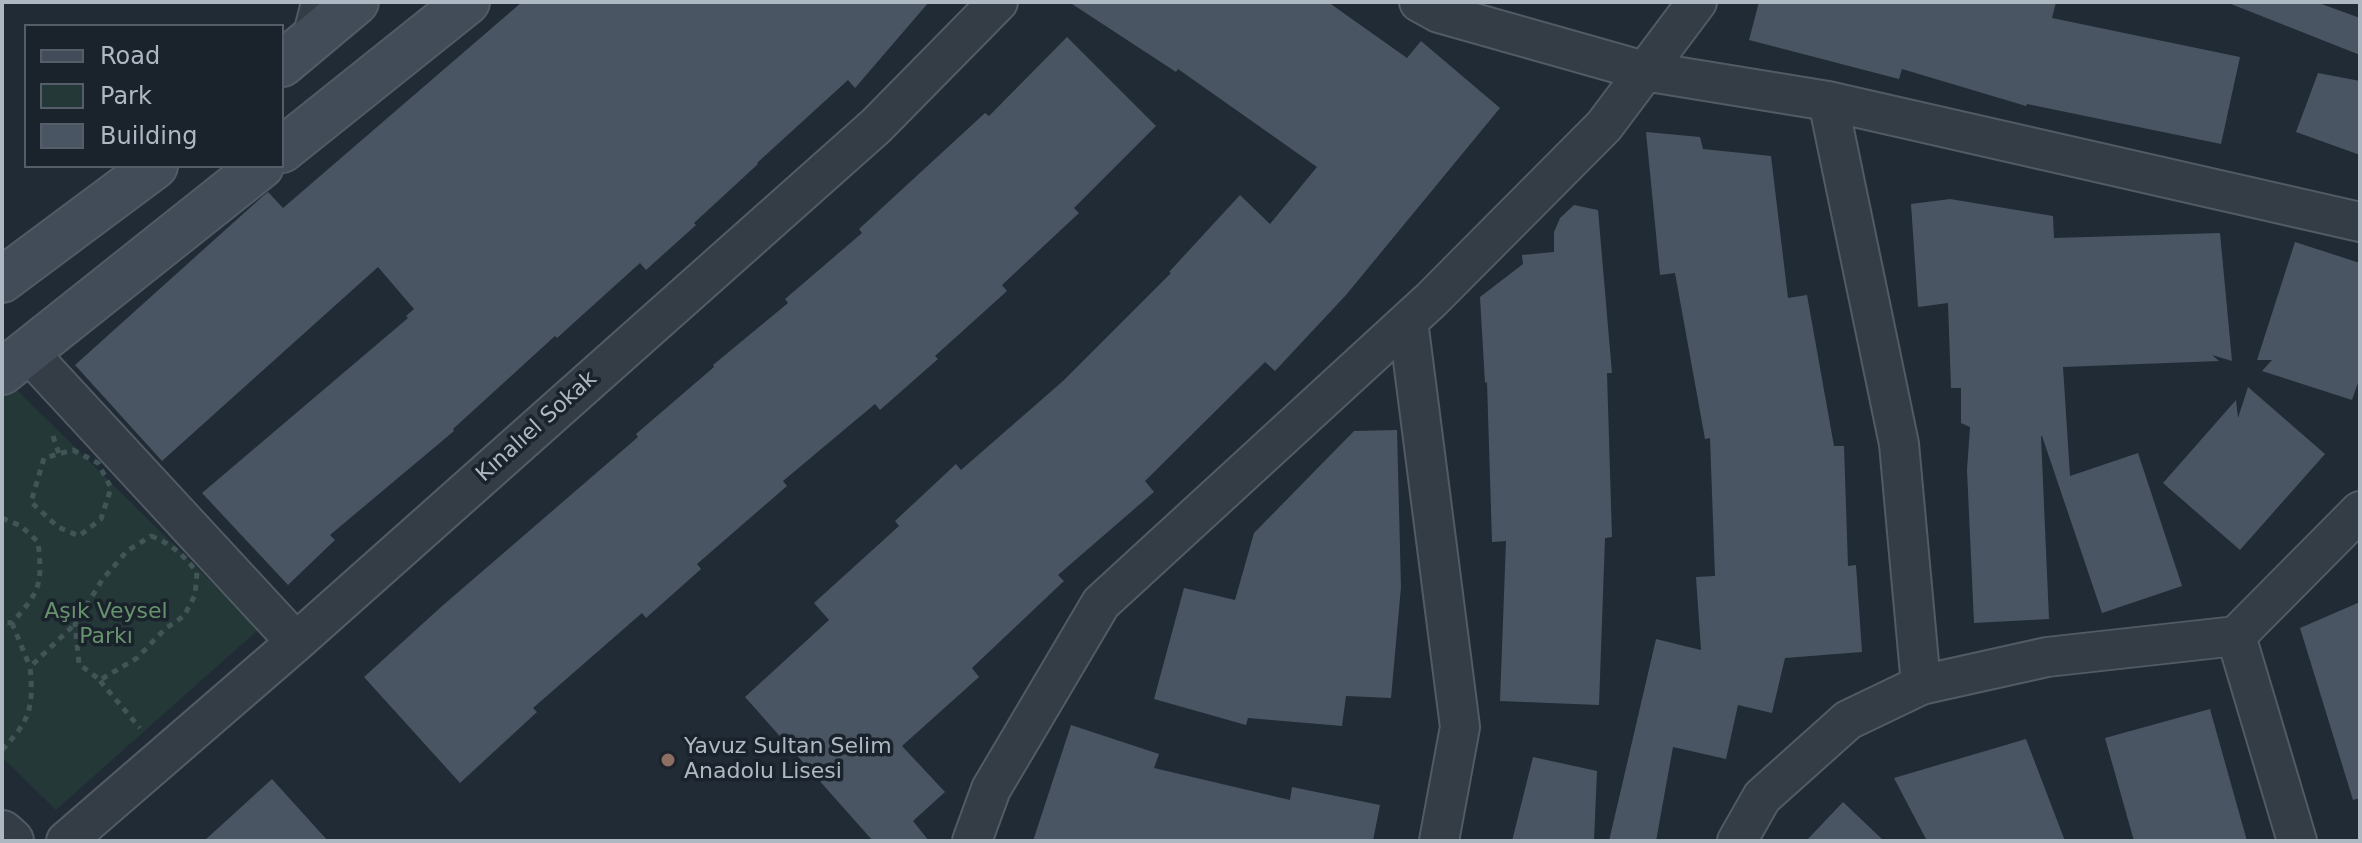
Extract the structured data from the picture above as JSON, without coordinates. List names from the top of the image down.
{
  "streets": {
    "street": ["Kınalıel Sokak"]
  },
  "parks": ["Aşık Veysel Parkı"],
  "places": ["Yavuz Sultan Selim Anadolu Lisesi"],
  "legend": ["Road", "Park", "Building"]
}
